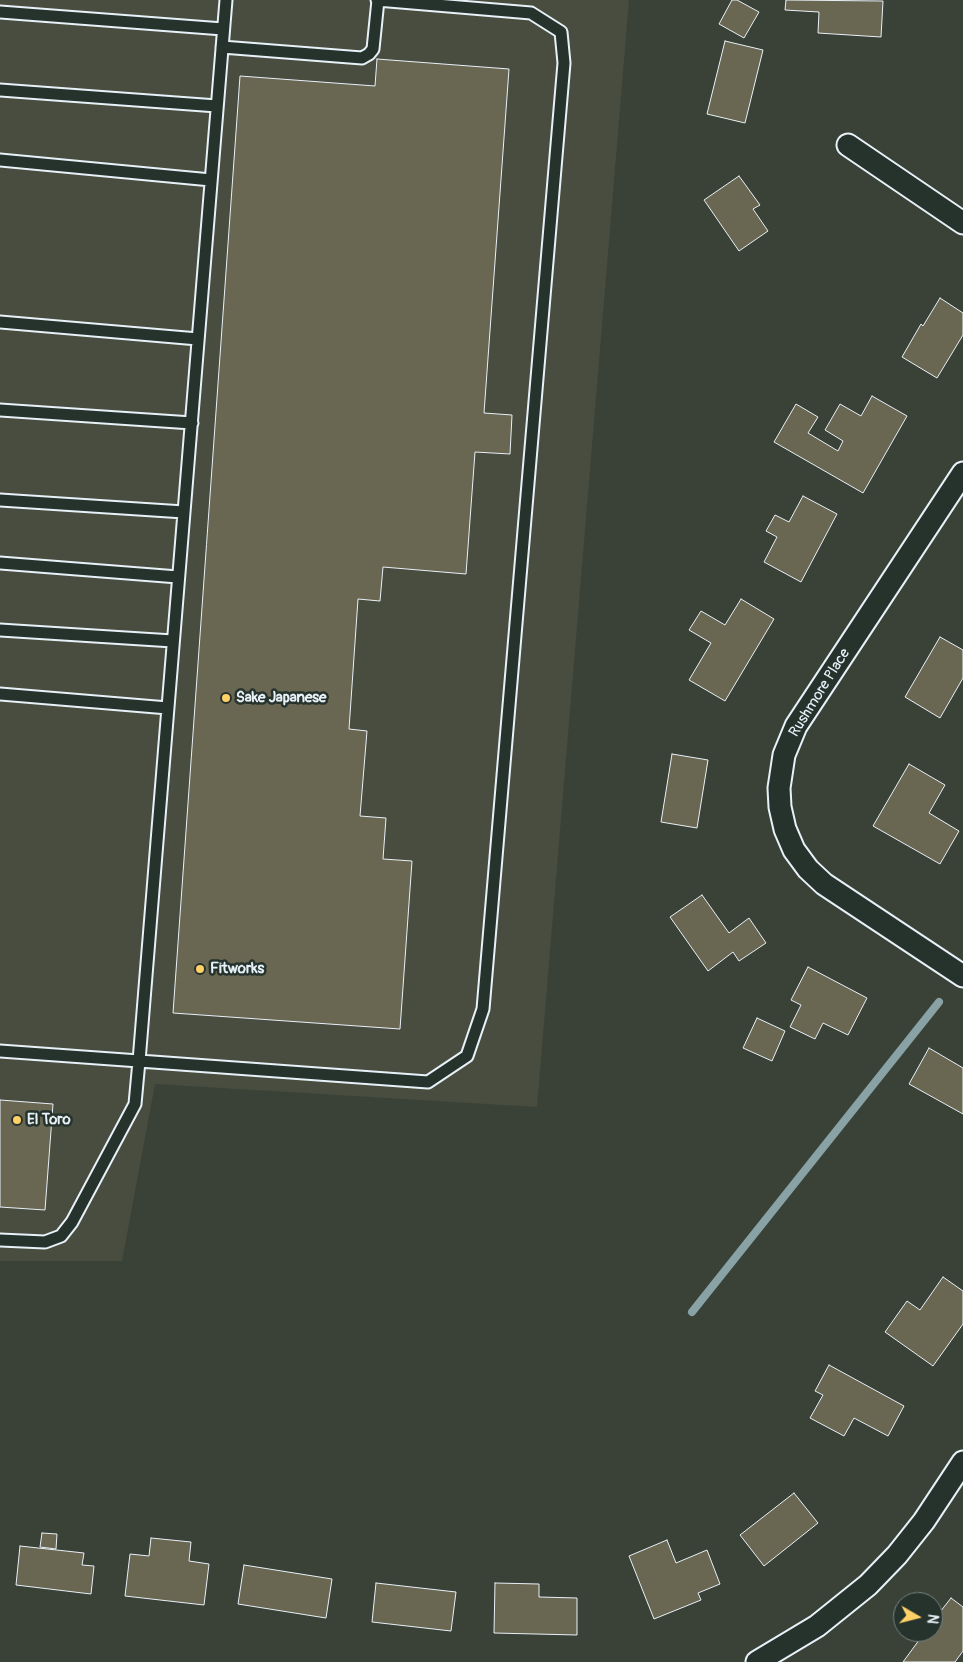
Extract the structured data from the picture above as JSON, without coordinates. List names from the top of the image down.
{
  "streets": {
    "street": ["Rushmore Place"]
  },
  "places": ["Sake Japanese", "Fitworks", "El Toro"],
  "north": "right"
}
